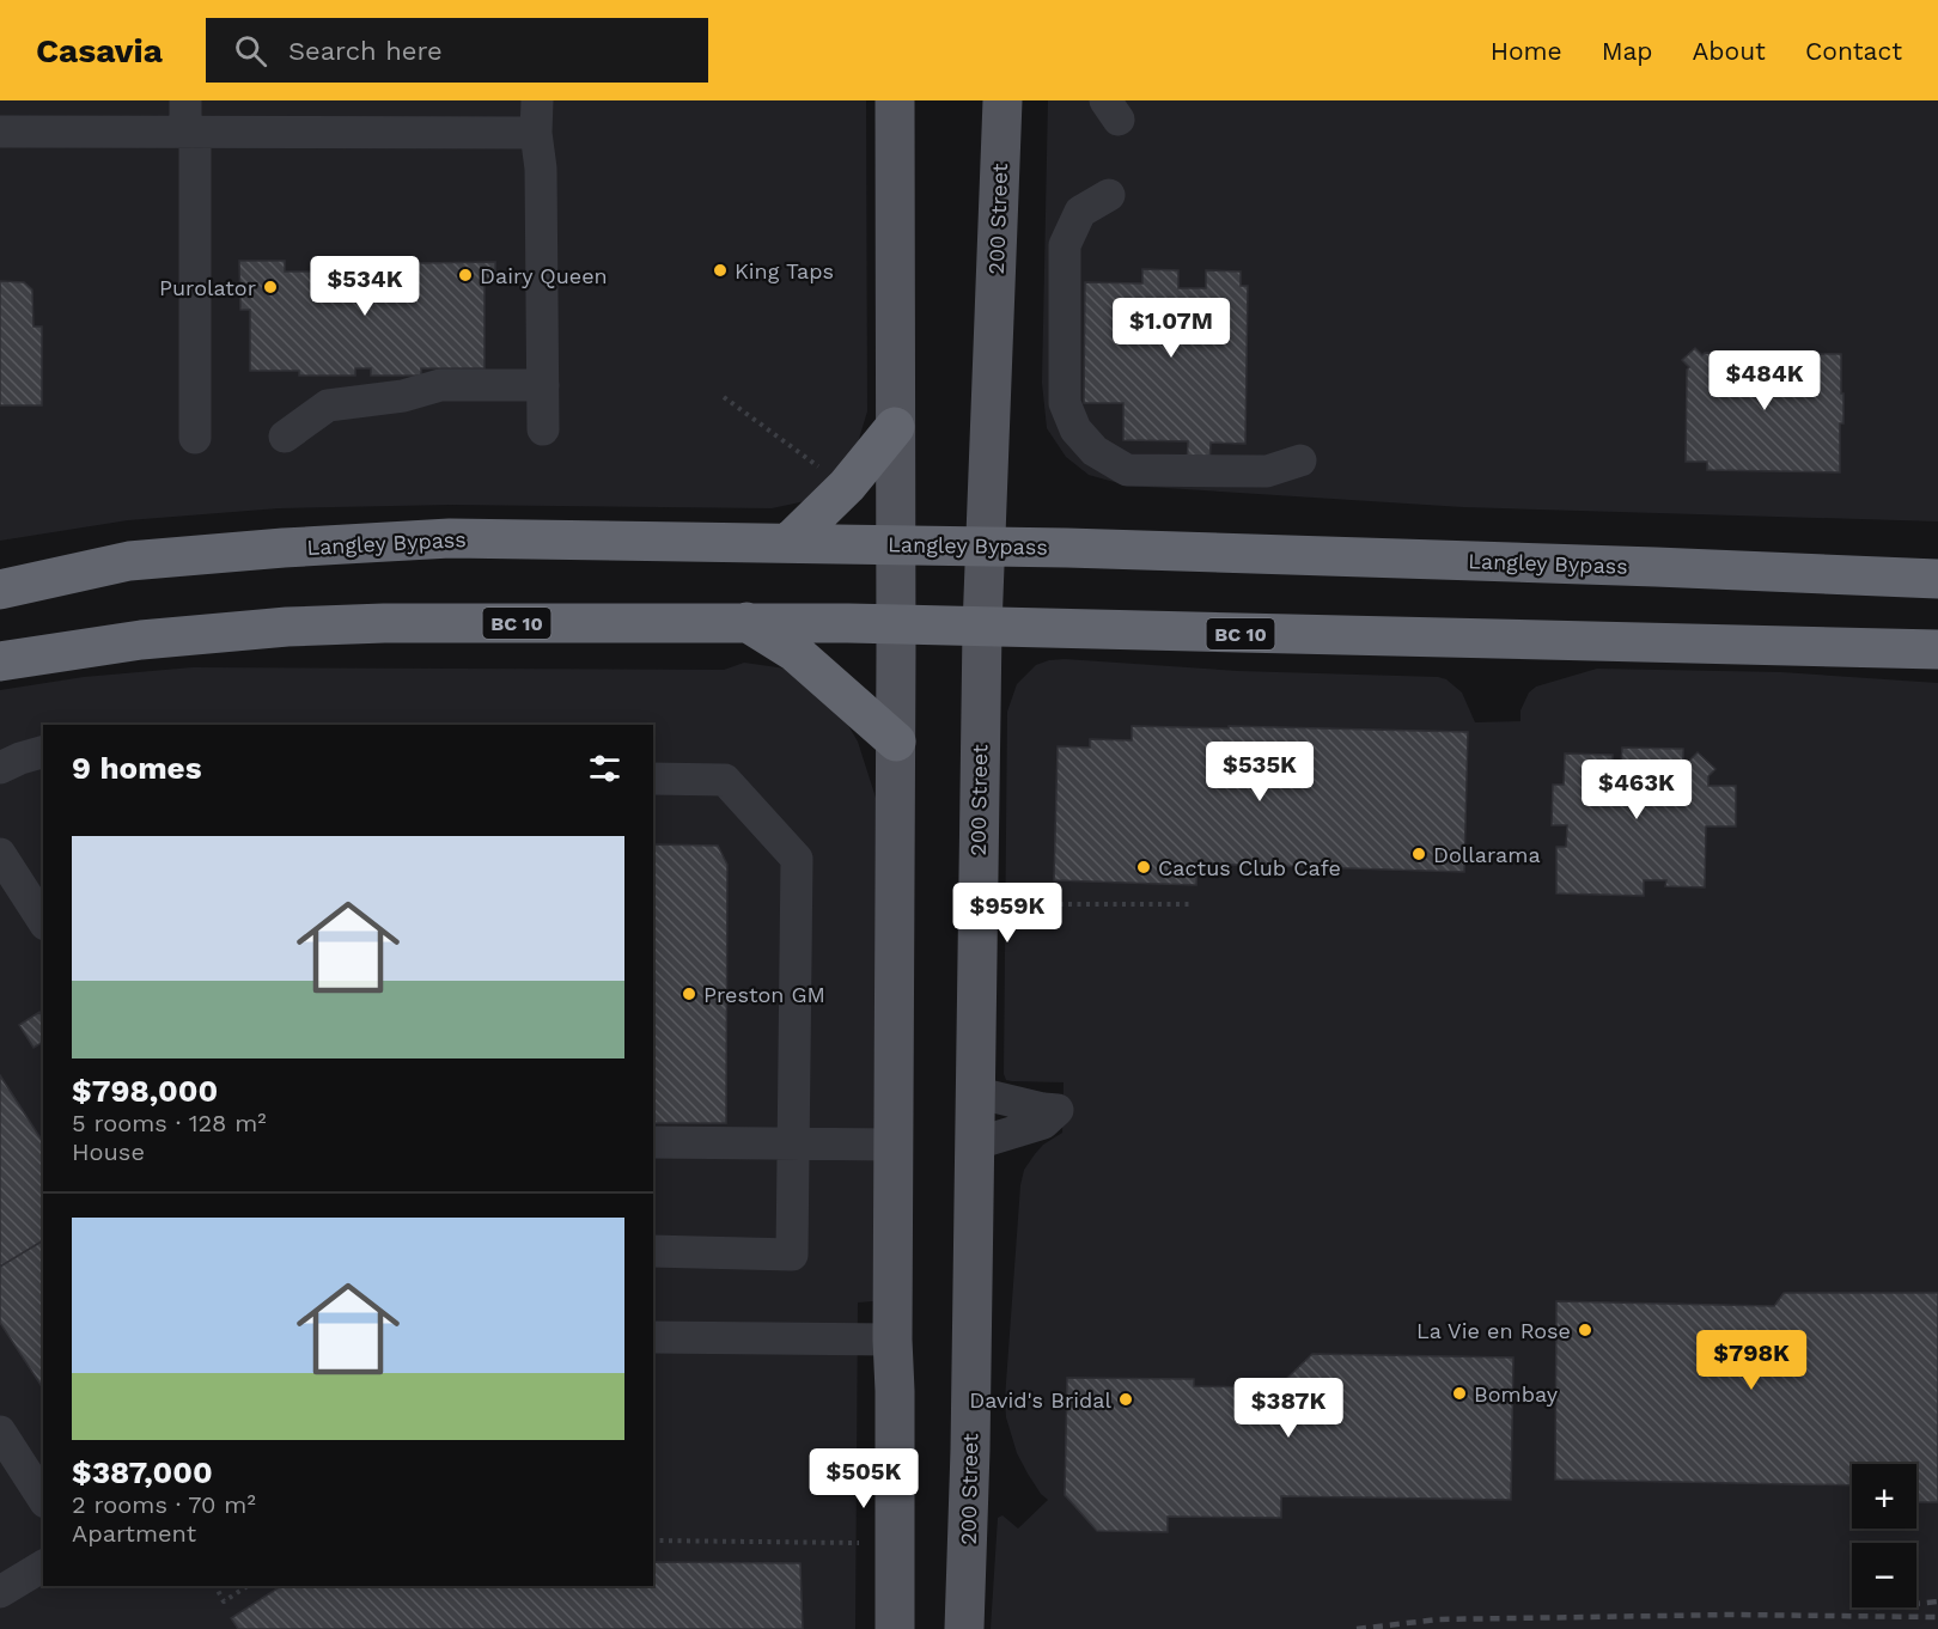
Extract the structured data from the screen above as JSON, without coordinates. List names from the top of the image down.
{
  "streets": {
    "highway": ["Langley Bypass", "BC 10"],
    "main road": ["200 Street"]
  },
  "crossings": [
    ["200 Street", "Langley Bypass"],
    ["200 Street", "BC 10"]
  ],
  "places": [
    "King Taps",
    "Dairy Queen",
    "Purolator",
    "Dollarama",
    "Cactus Club Cafe",
    "Preston GM",
    "La Vie en Rose",
    "Bombay",
    "David's Bridal"
  ],
  "page": {
    "header": "Casavia",
    "search": "Search here",
    "nav": [
      "Home",
      "Map",
      "About",
      "Contact"
    ],
    "price": [
      "$534K",
      "$1.07M",
      "$484K",
      "$535K",
      "$463K",
      "$959K",
      "$798K",
      "$387K",
      "$505K"
    ],
    "heading": "9 homes",
    "list": [
      {
        "name": "$798,000",
        "note": "5 rooms · 128 m² · House"
      },
      {
        "name": "$387,000",
        "note": "2 rooms · 70 m² · Apartment"
      }
    ],
    "map_buttons": ["+", "−"]
  }
}
